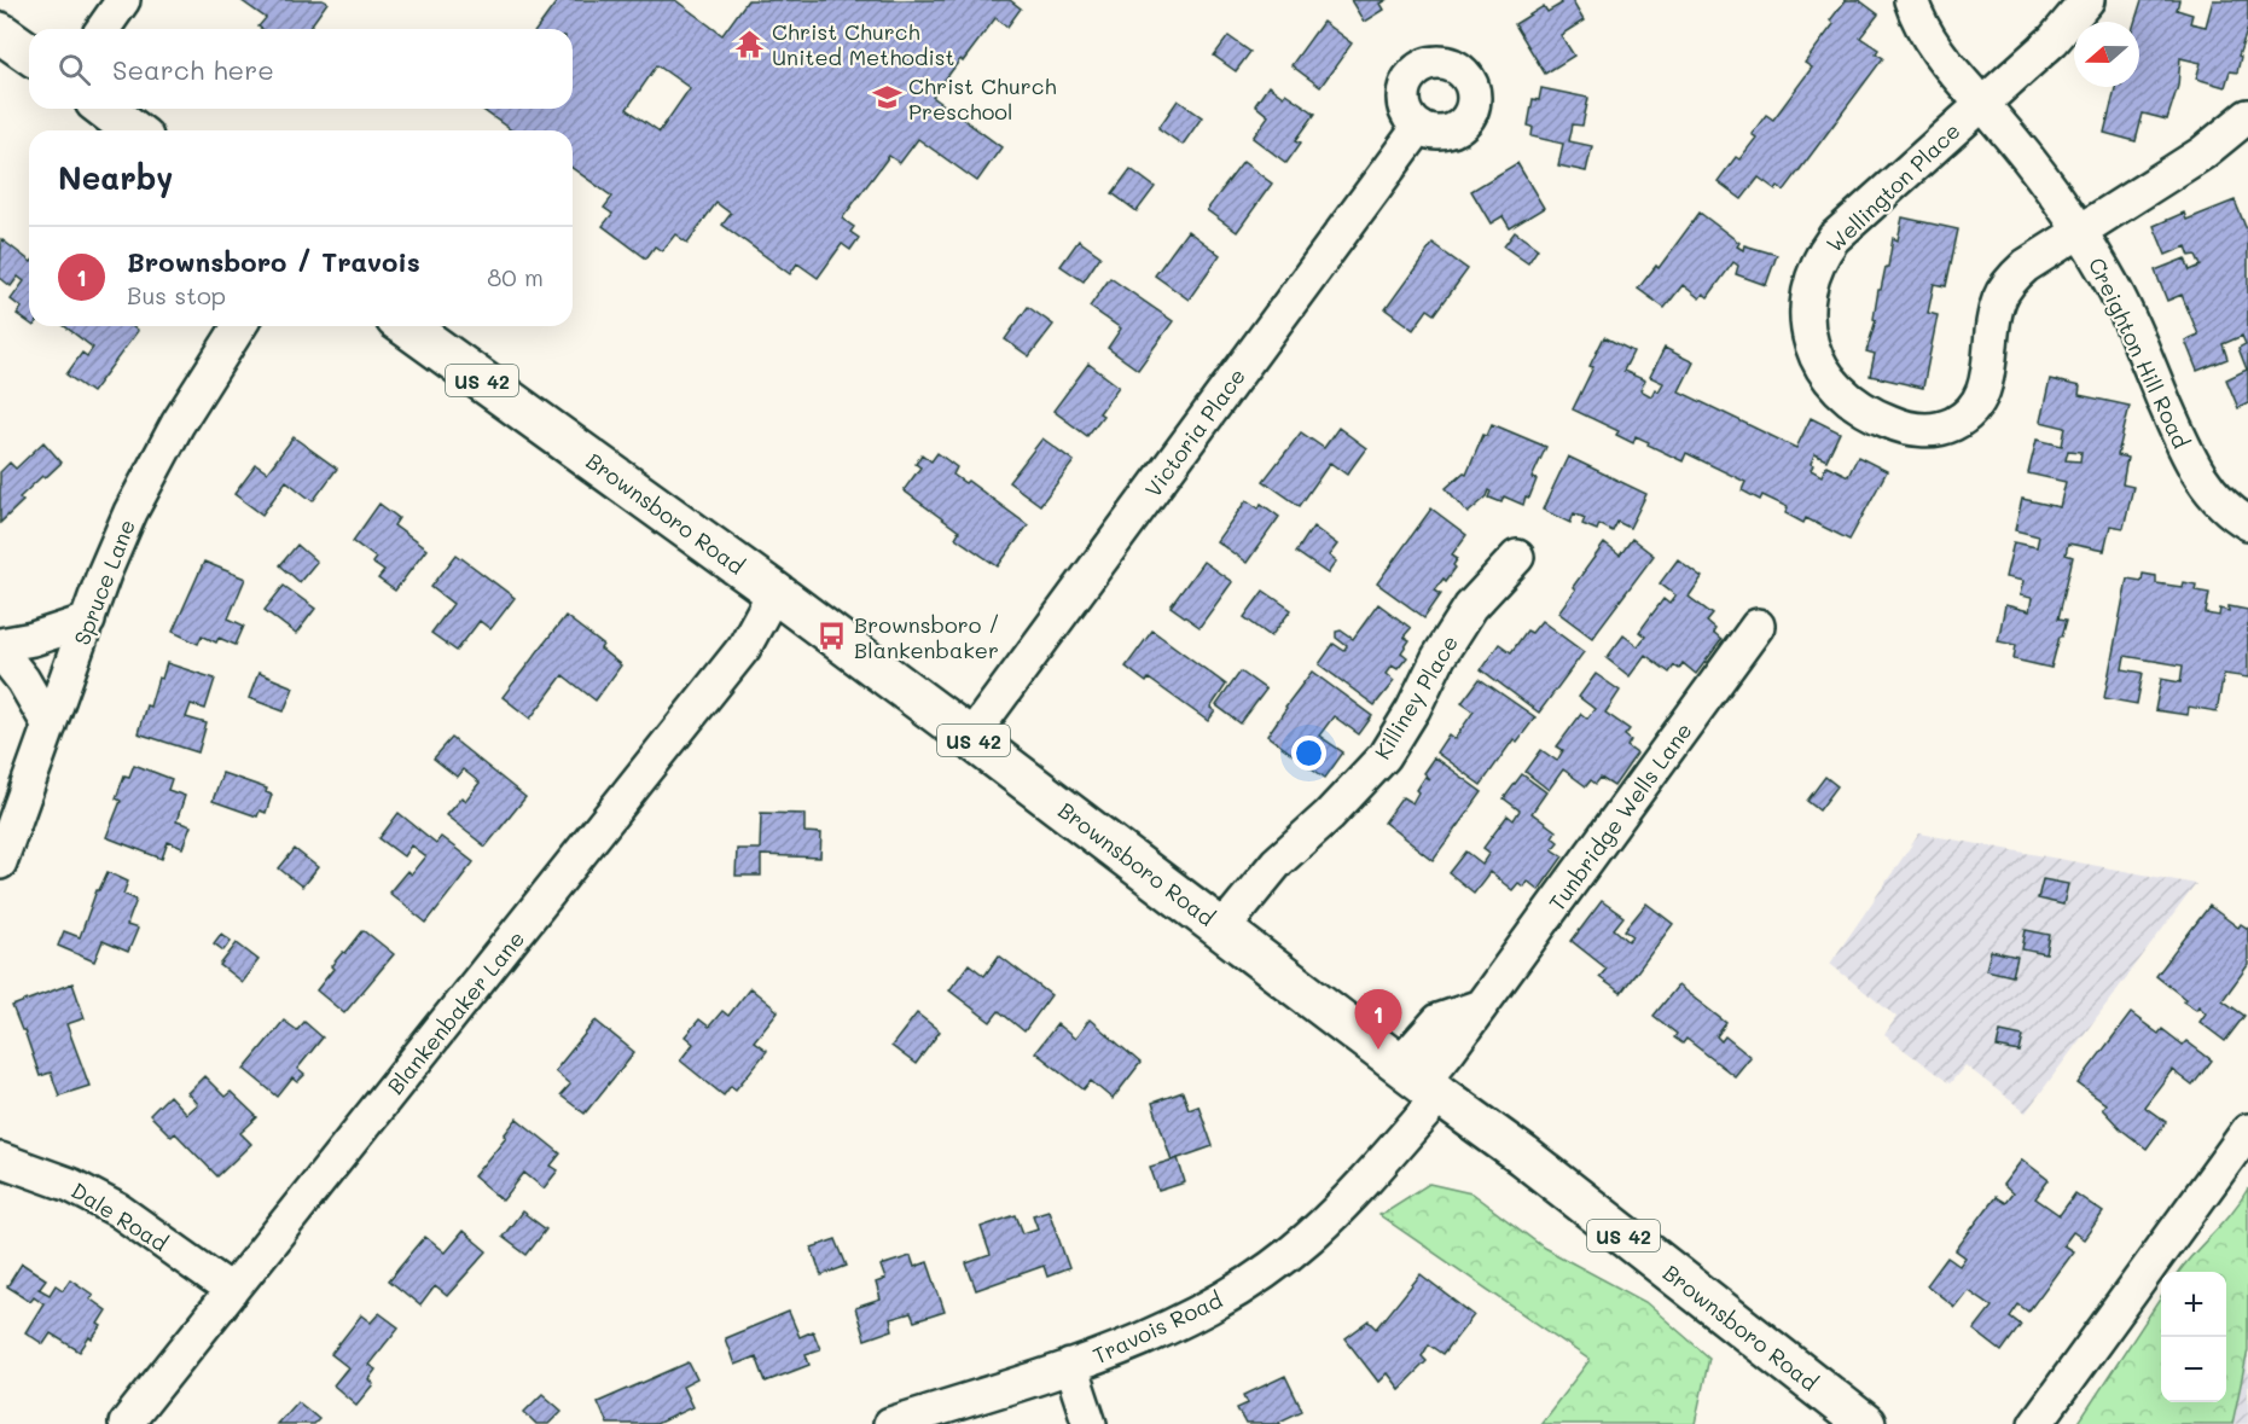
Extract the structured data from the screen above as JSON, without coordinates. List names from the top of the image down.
{
  "streets": {
    "main road": ["US 42", "Brownsboro Road"],
    "street": [
      "Wellington Place",
      "Creighton Hill Road",
      "Victoria Place",
      "Spruce Lane",
      "Killiney Place",
      "Tunbridge Wells Lane",
      "Blankenbaker Lane",
      "Dale Road",
      "Travois Road"
    ]
  },
  "crossings": [
    ["Wellington Place", "Creighton Hill Road"],
    ["Victoria Place", "Brownsboro Road"],
    ["Brownsboro Road", "Killiney Place"],
    ["Brownsboro Road", "Tunbridge Wells Lane"],
    ["Brownsboro Road", "Blankenbaker Lane"],
    ["Brownsboro Road", "Travois Road"],
    ["Tunbridge Wells Lane", "Travois Road"],
    ["Blankenbaker Lane", "Dale Road"]
  ],
  "places": {
    "temple": ["Christ Church United Methodist"],
    "school or university": ["Christ Church Preschool"],
    "bus stop": ["Brownsboro / Blankenbaker"]
  },
  "north": "left",
  "page": {
    "search": "Search here",
    "heading": "Nearby",
    "list": [
      {
        "mark": "1",
        "name": "Brownsboro / Travois",
        "note": "Bus stop",
        "value": "80 m"
      }
    ],
    "pins": "1",
    "map_buttons": ["+", "−"]
  }
}
